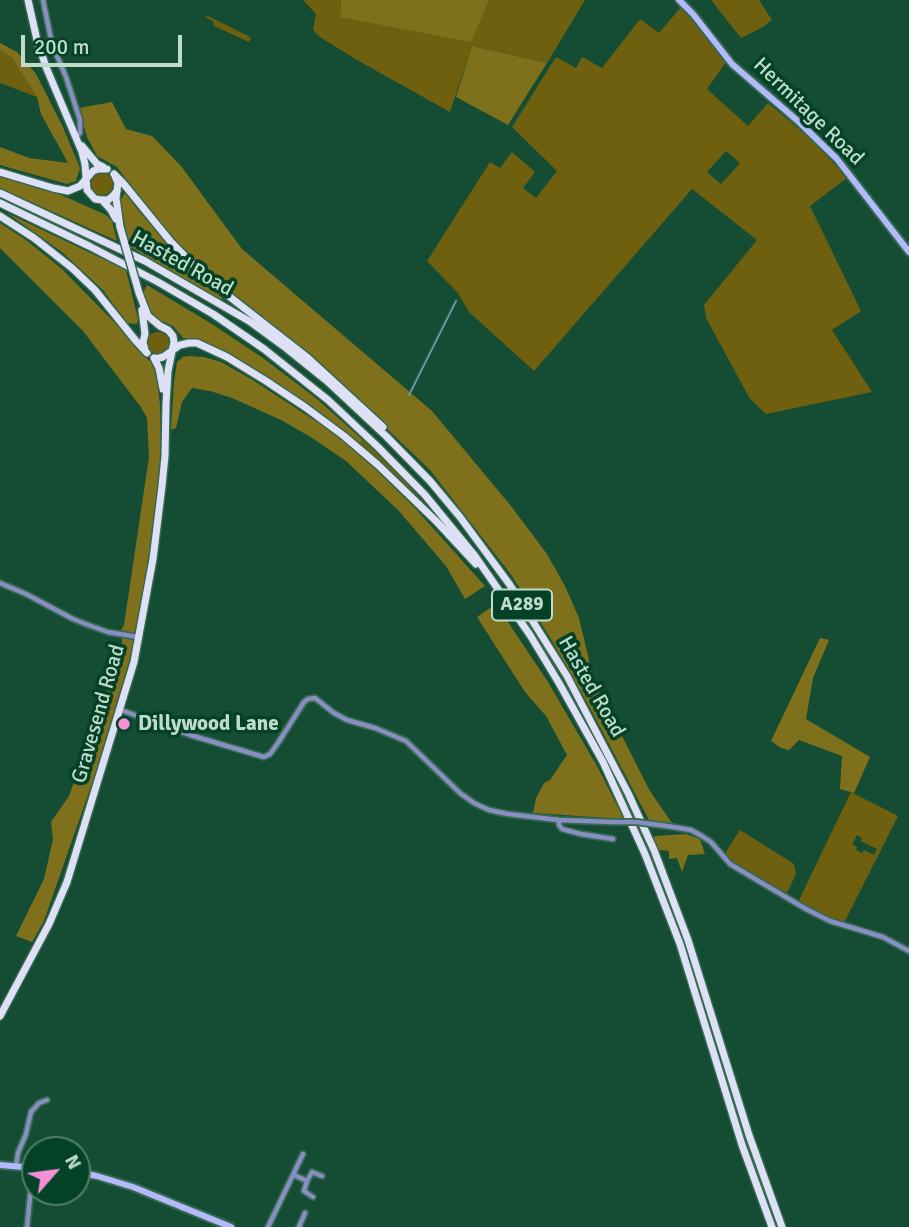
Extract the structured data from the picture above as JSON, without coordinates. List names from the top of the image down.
{
  "streets": {
    "main road": ["Hasted Road", "A289", "Gravesend Road"],
    "street": ["Hermitage Road"]
  },
  "crossings": [
    ["Hasted Road", "A289"],
    ["A289", "Gravesend Road"]
  ],
  "places": ["Dillywood Lane"],
  "scale_bar": "200 m",
  "north": "top right"
}
